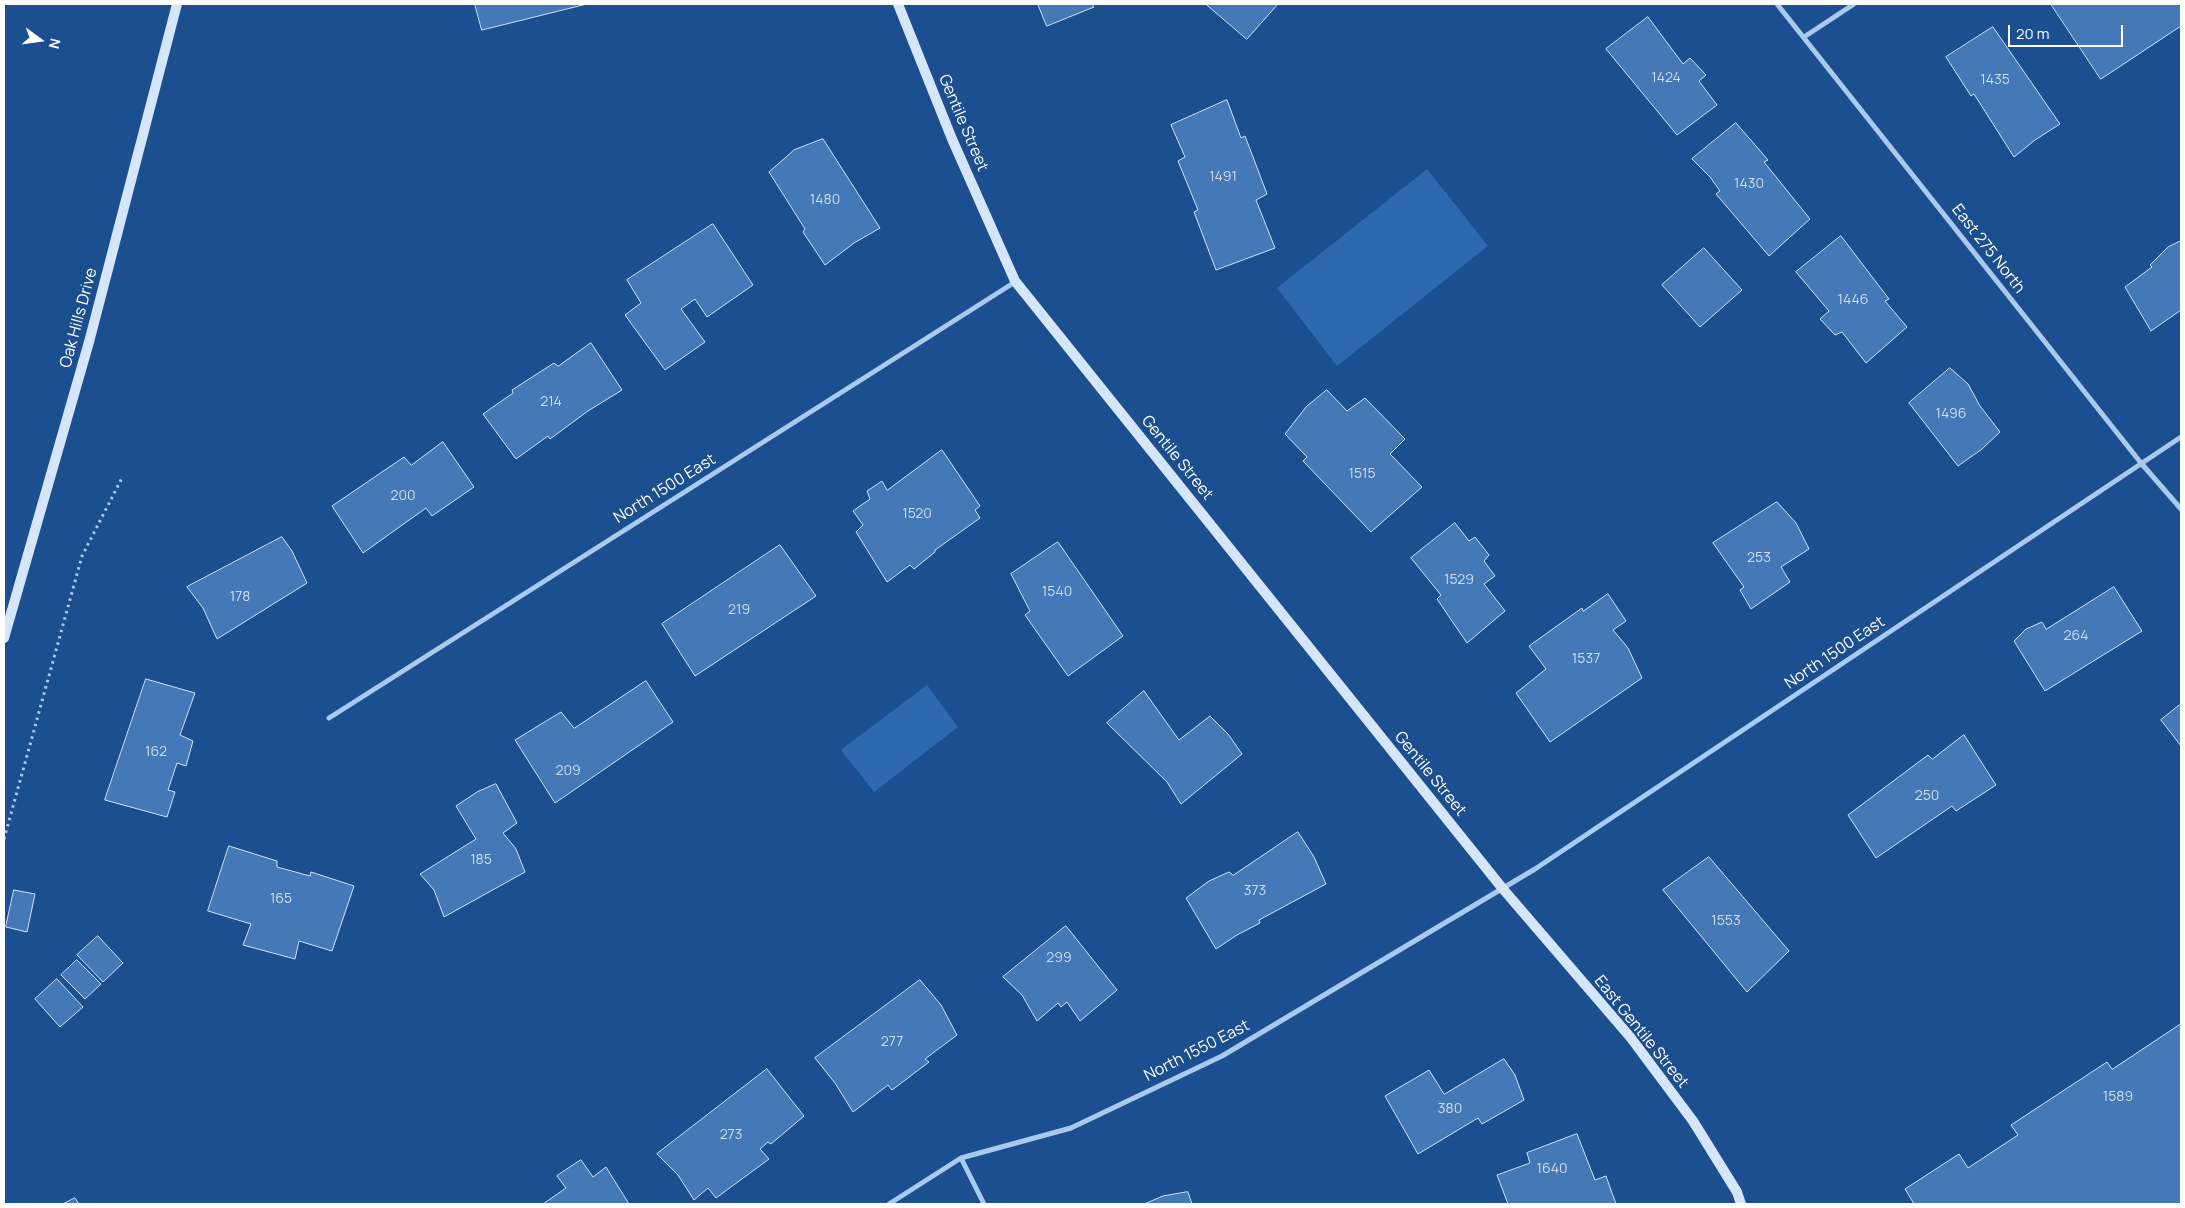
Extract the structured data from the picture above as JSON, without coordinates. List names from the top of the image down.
{
  "streets": {
    "street": [
      "Gentile Street",
      "East 275 North",
      "Oak Hills Drive",
      "North 1500 East",
      "East Gentile Street",
      "North 1550 East"
    ]
  },
  "crossings": [
    ["Gentile Street", "North 1500 East"],
    ["Gentile Street", "East Gentile Street"],
    ["Gentile Street", "North 1550 East"],
    ["East 275 North", "North 1500 East"],
    ["North 1500 East", "East Gentile Street"],
    ["North 1500 East", "North 1550 East"],
    ["East Gentile Street", "North 1550 East"]
  ],
  "house_numbers": [
    "1424",
    "1435",
    "1491",
    "1430",
    "1480",
    "1446",
    "214",
    "1496",
    "1515",
    "200",
    "1520",
    "253",
    "1529",
    "1540",
    "178",
    "219",
    "264",
    "1537",
    "162",
    "209",
    "250",
    "185",
    "373",
    "165",
    "1553",
    "299",
    "277",
    "1589",
    "380",
    "273",
    "1640"
  ],
  "scale_bar": "20 m",
  "north": "right"
}
